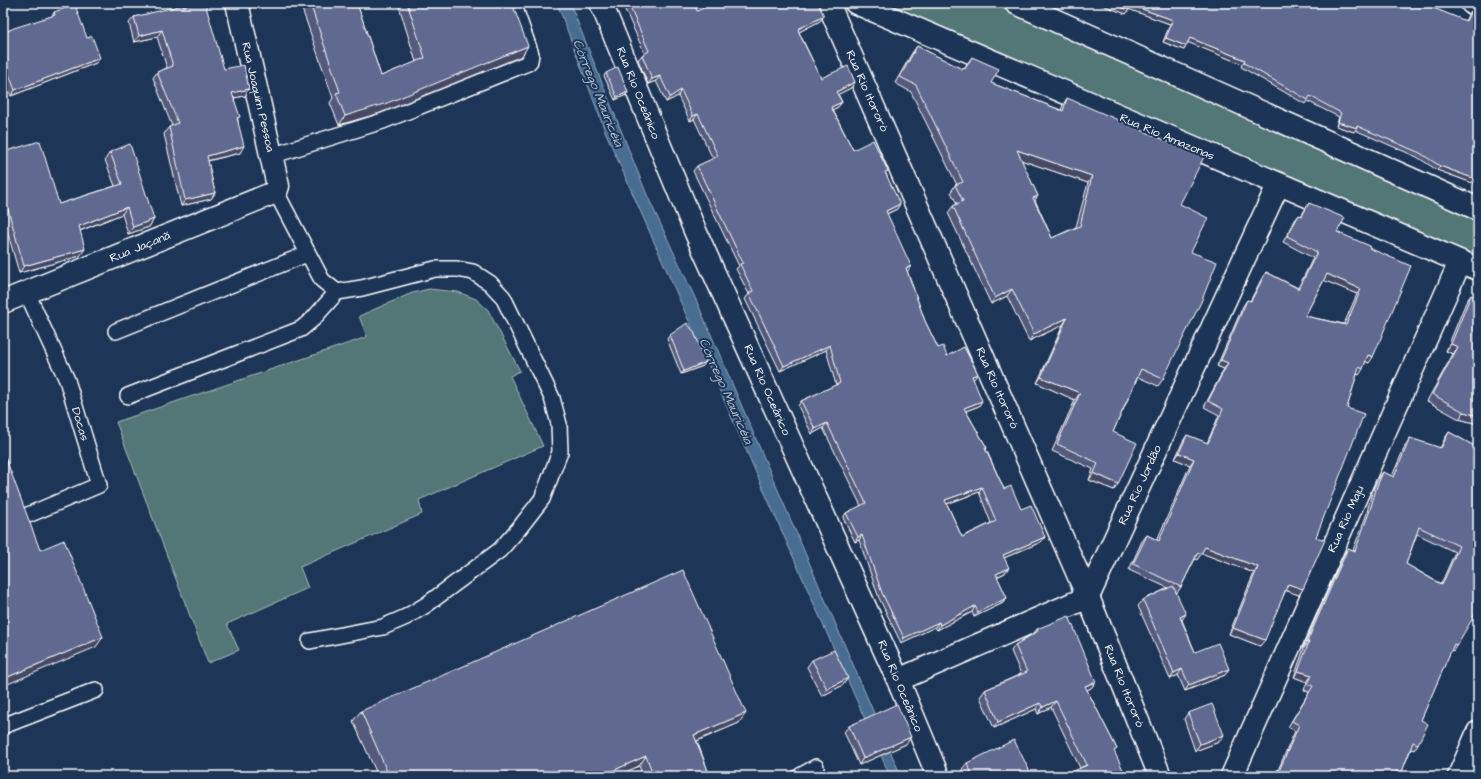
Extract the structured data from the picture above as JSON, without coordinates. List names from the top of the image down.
{
  "streets": {
    "street": [
      "Rua Rio Itororó",
      "Rua Rio Oceânico",
      "Rua Joaquim Pessoa",
      "Rua Rio Amazonas",
      "Rua Jaçanã",
      "Rua Rio Jordão",
      "Rua Rio Maju"
    ],
    "lane": ["Docas"]
  },
  "crossings": [
    ["Rua Rio Itororó", "Rua Rio Jordão"],
    ["Rua Joaquim Pessoa", "Rua Jaçanã"],
    ["Rua Rio Amazonas", "Rua Rio Jordão"],
    ["Rua Rio Amazonas", "Rua Rio Maju"],
    ["Rua Jaçanã", "Docas"]
  ],
  "water": ["Córrego Mauricéia"]
}
